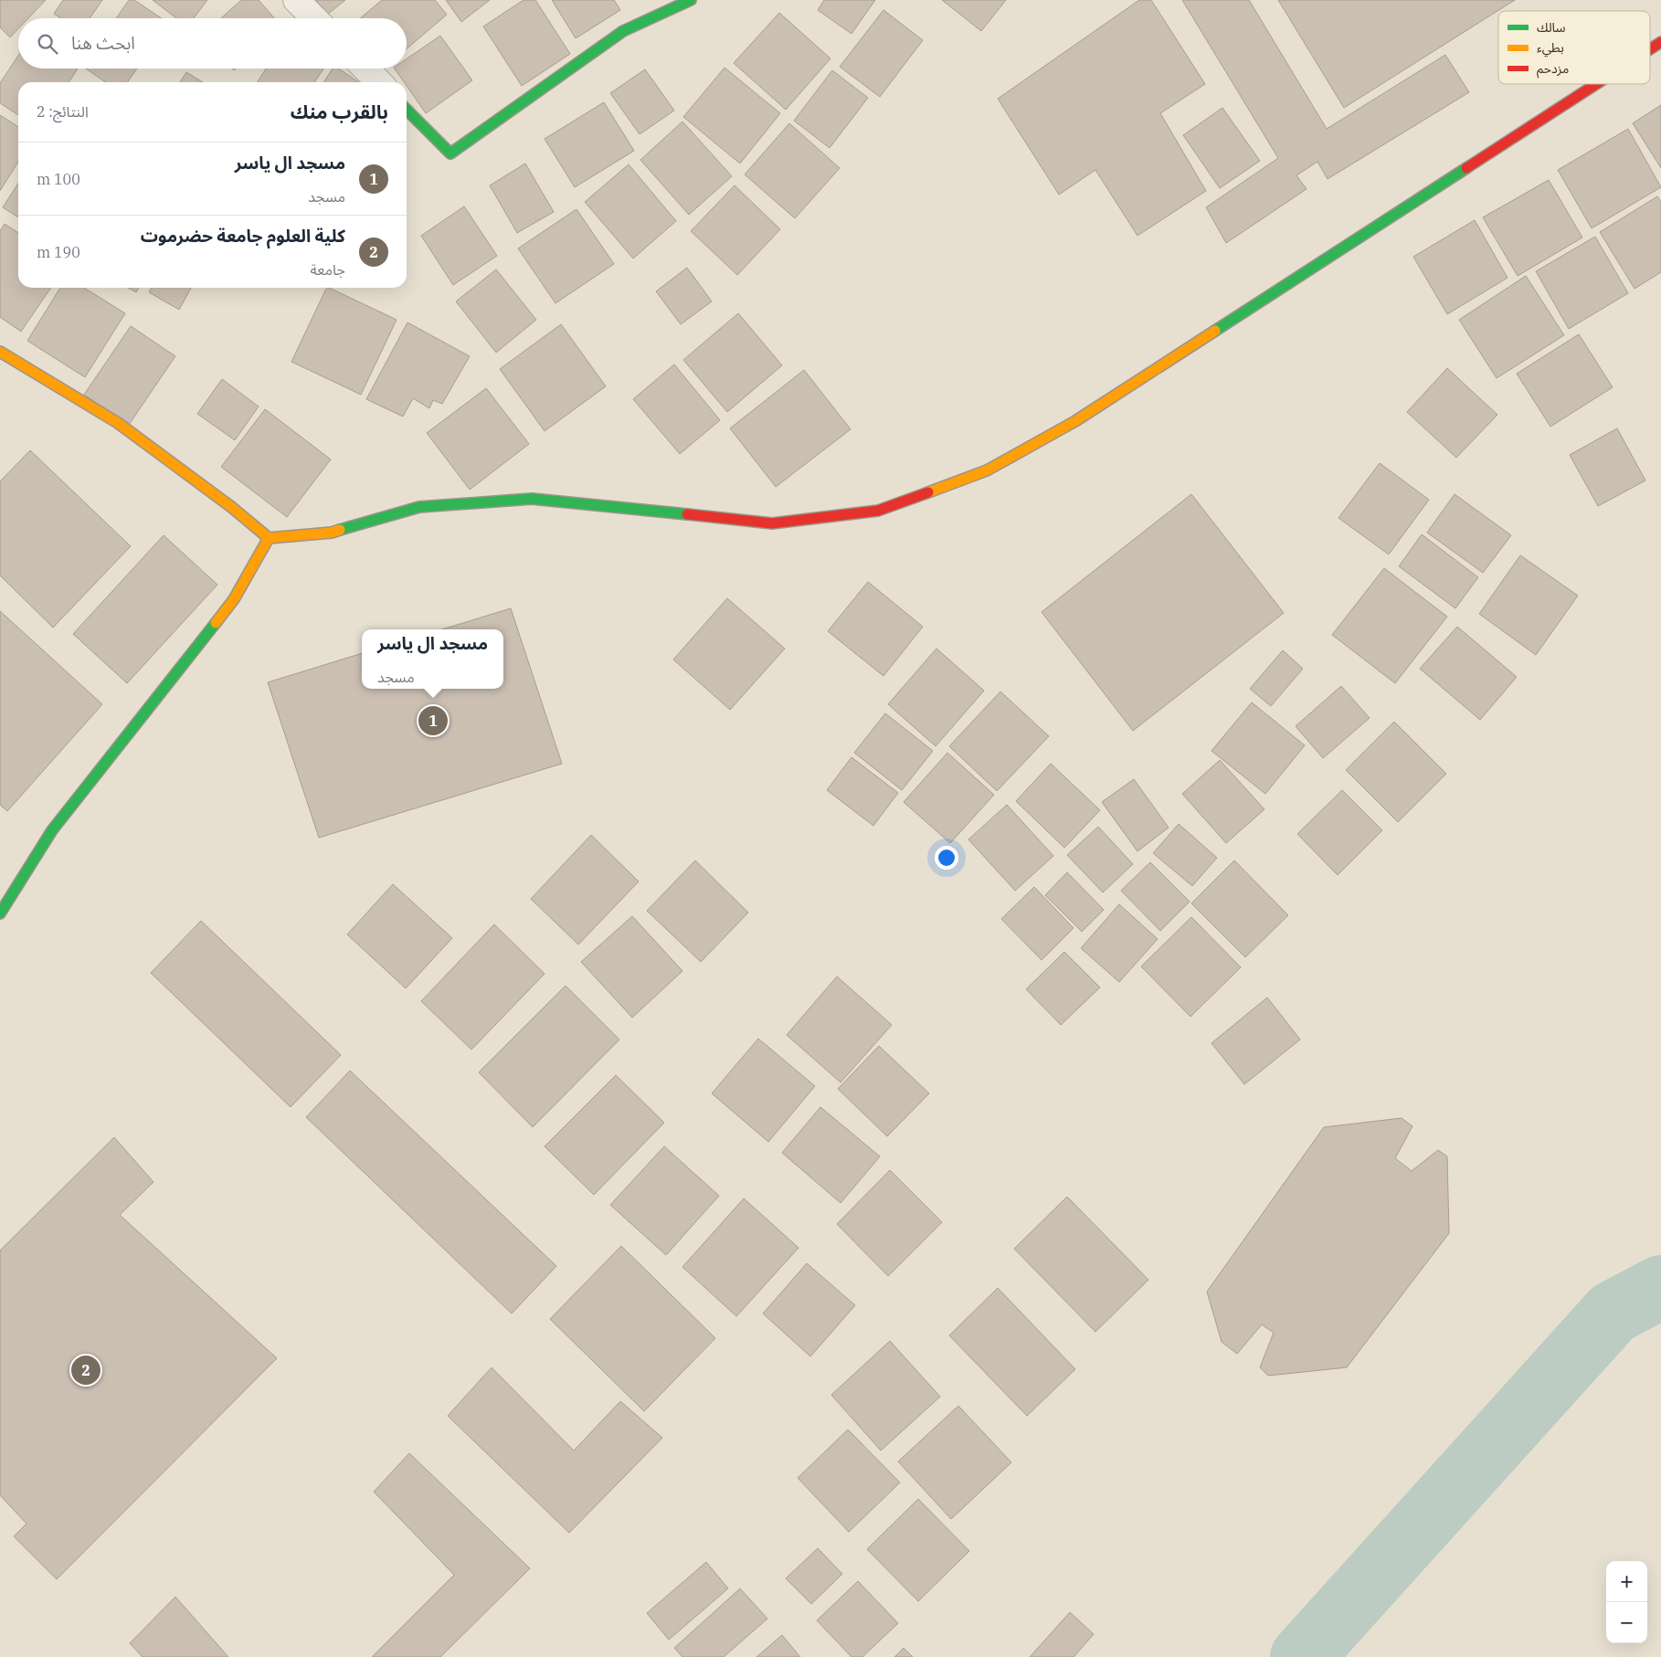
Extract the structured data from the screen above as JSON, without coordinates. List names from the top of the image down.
{
  "legend": ["سالك", "بطيء", "مزدحم"],
  "page": {
    "search": "ابحث هنا",
    "heading": ["بالقرب منك", "النتائج: 2"],
    "list": [
      {
        "mark": "1",
        "name": "مسجد ال ياسر",
        "note": "مسجد",
        "value": "100 m"
      },
      {
        "mark": "2",
        "name": "كلية العلوم جامعة حضرموت",
        "note": "جامعة",
        "value": "190 m"
      }
    ],
    "popup": ["مسجد ال ياسر", "مسجد"],
    "pins": ["1", "2"],
    "map_buttons": ["+", "−"]
  }
}
